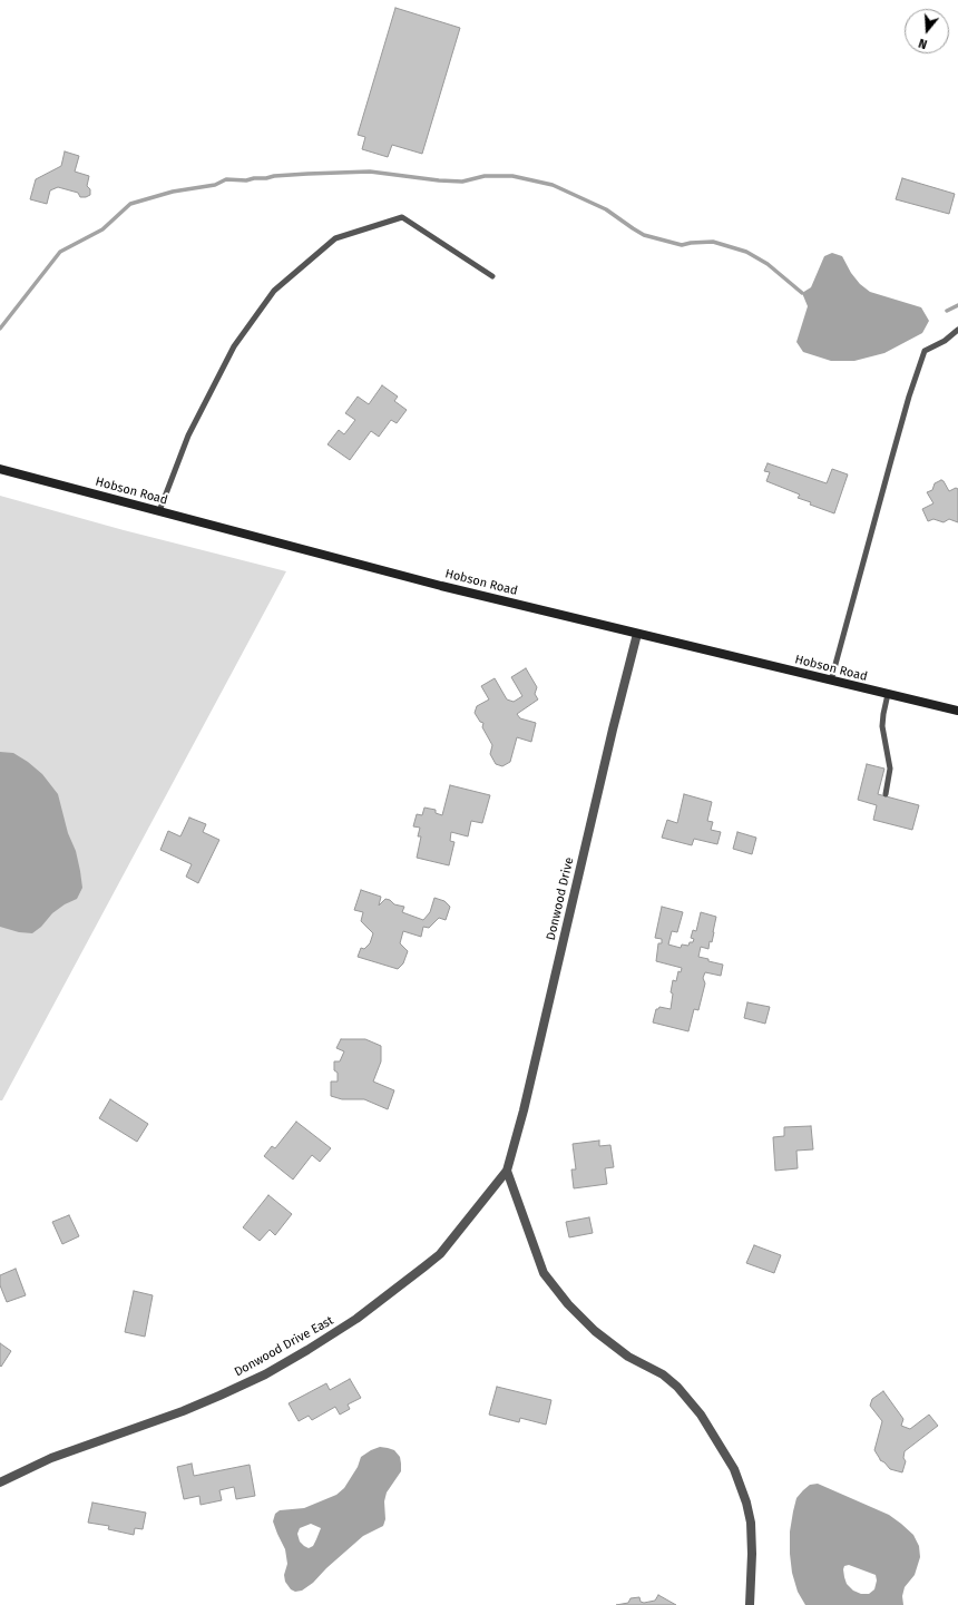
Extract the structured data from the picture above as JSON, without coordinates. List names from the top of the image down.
{
  "streets": {
    "main road": ["Hobson Road"],
    "street": ["Donwood Drive", "Donwood Drive East"]
  },
  "crossings": [
    ["Hobson Road", "Donwood Drive"],
    ["Donwood Drive", "Donwood Drive East"]
  ],
  "north": "bottom"
}
